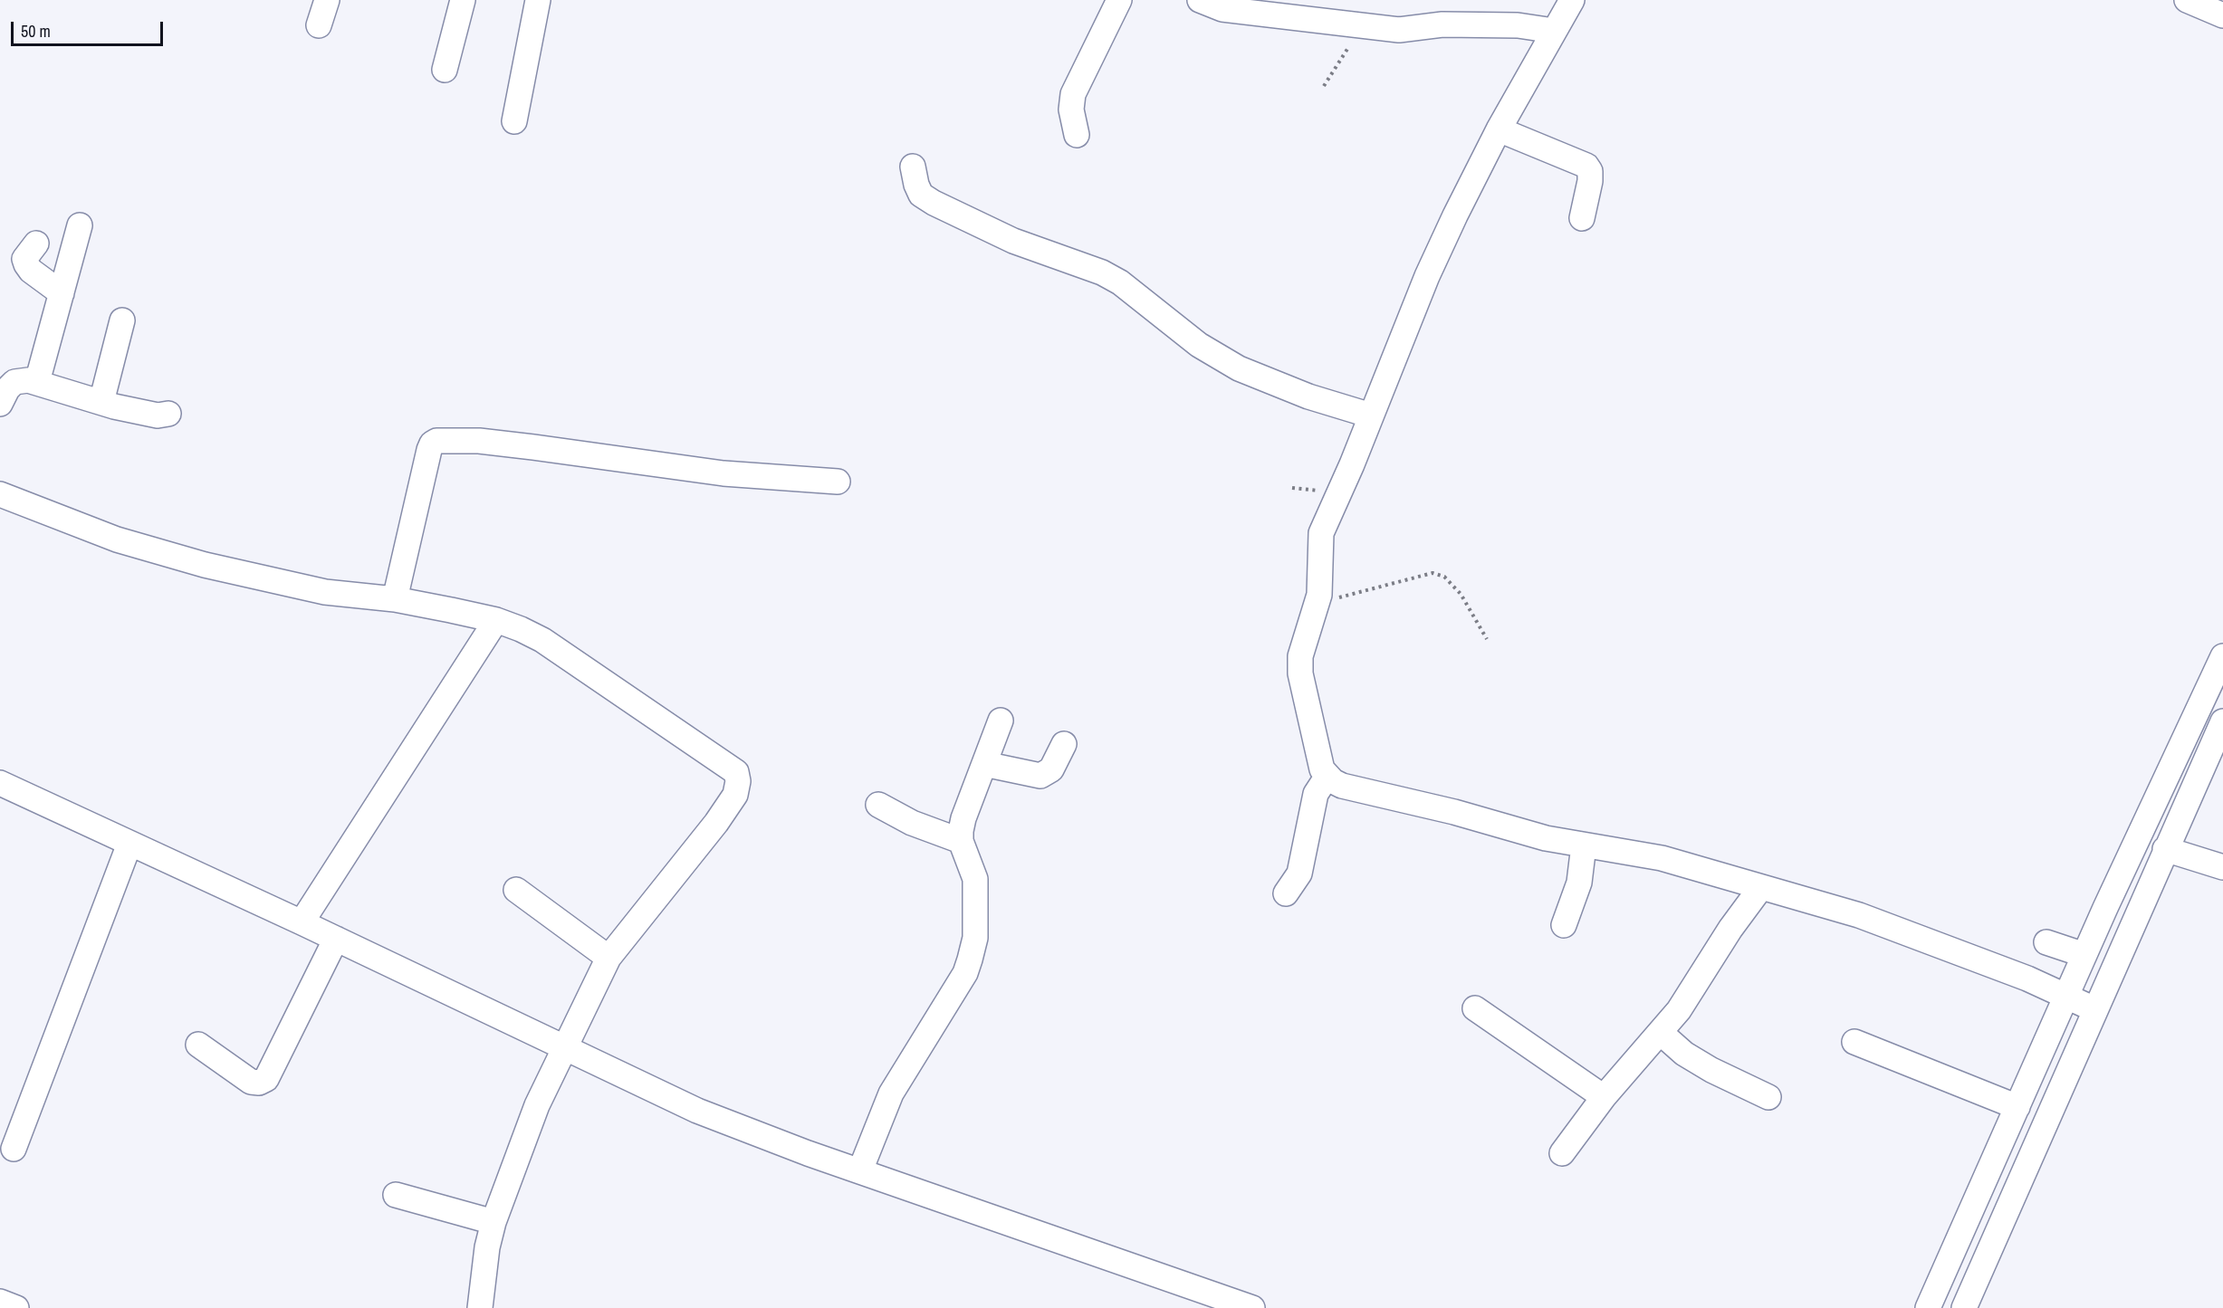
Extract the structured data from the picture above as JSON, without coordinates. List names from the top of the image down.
{
  "scale_bar": "50 m"
}
